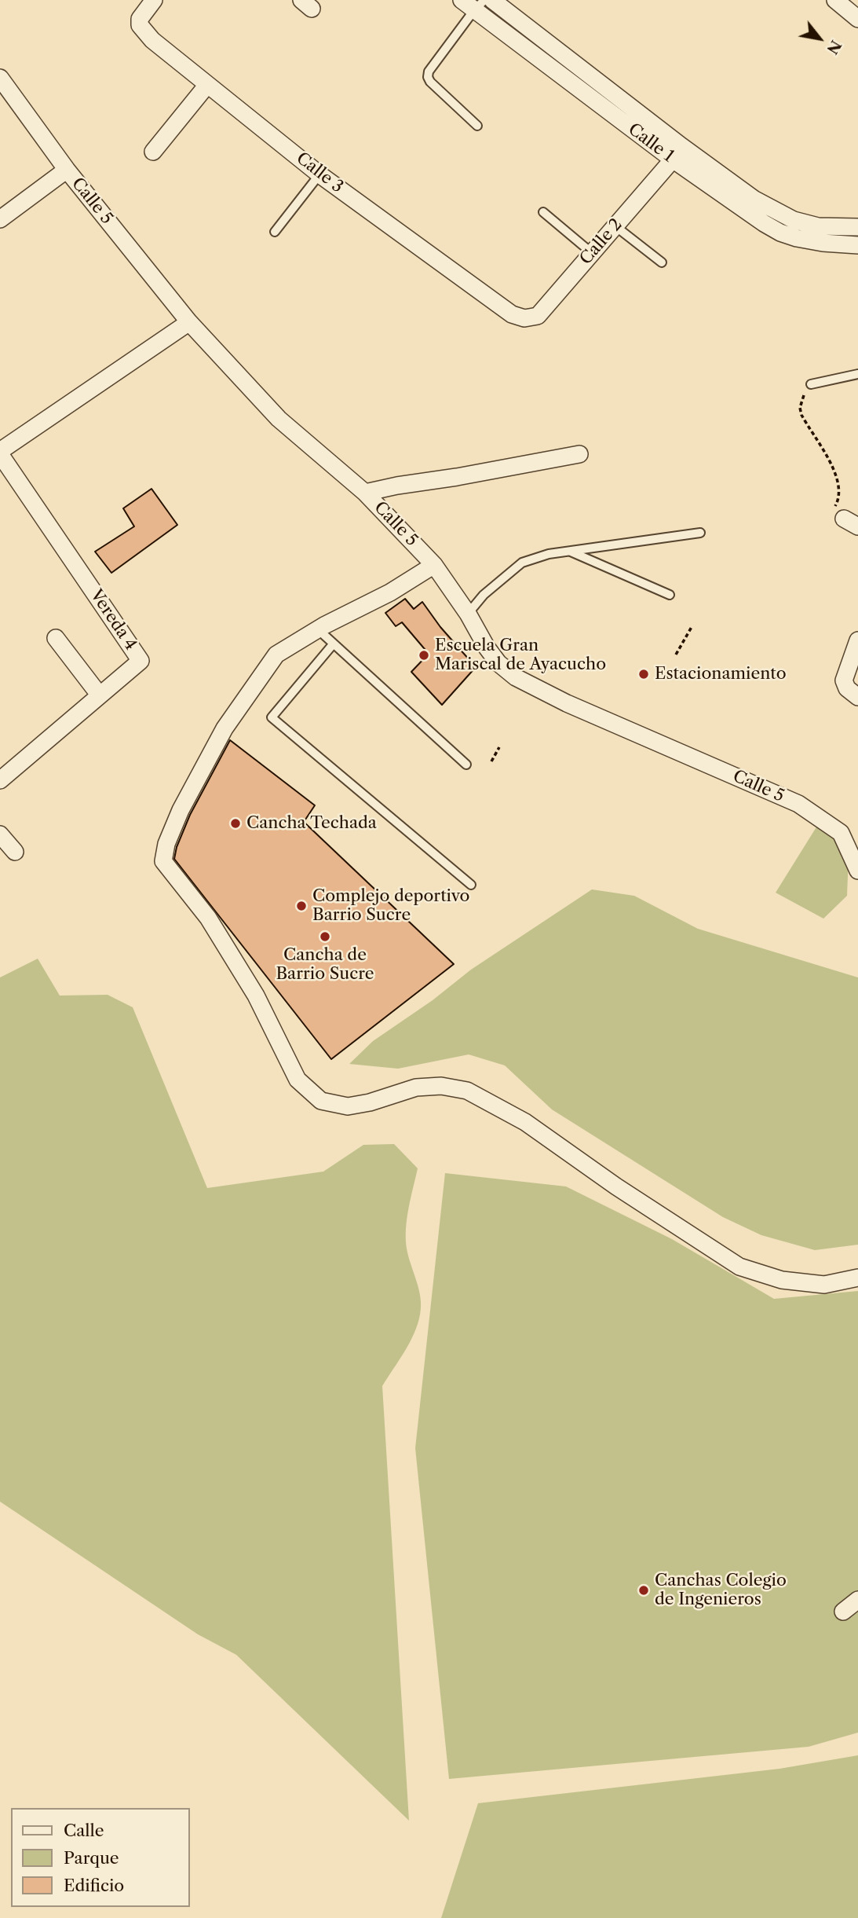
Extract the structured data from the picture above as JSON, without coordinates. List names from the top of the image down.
{
  "streets": {
    "street": [
      "Calle 1",
      "Calle 3",
      "Calle 5",
      "Calle 2",
      "Vereda 4"
    ]
  },
  "crossings": [
    ["Calle 1", "Calle 2"],
    ["Calle 3", "Calle 2"]
  ],
  "places": [
    "Escuela Gran Mariscal de Ayacucho",
    "Estacionamiento",
    "Cancha Techada",
    "Complejo deportivo Barrio Sucre",
    "Cancha de Barrio Sucre",
    "Canchas Colegio de Ingenieros"
  ],
  "legend": ["Calle", "Parque", "Edificio"],
  "north": "bottom right"
}
